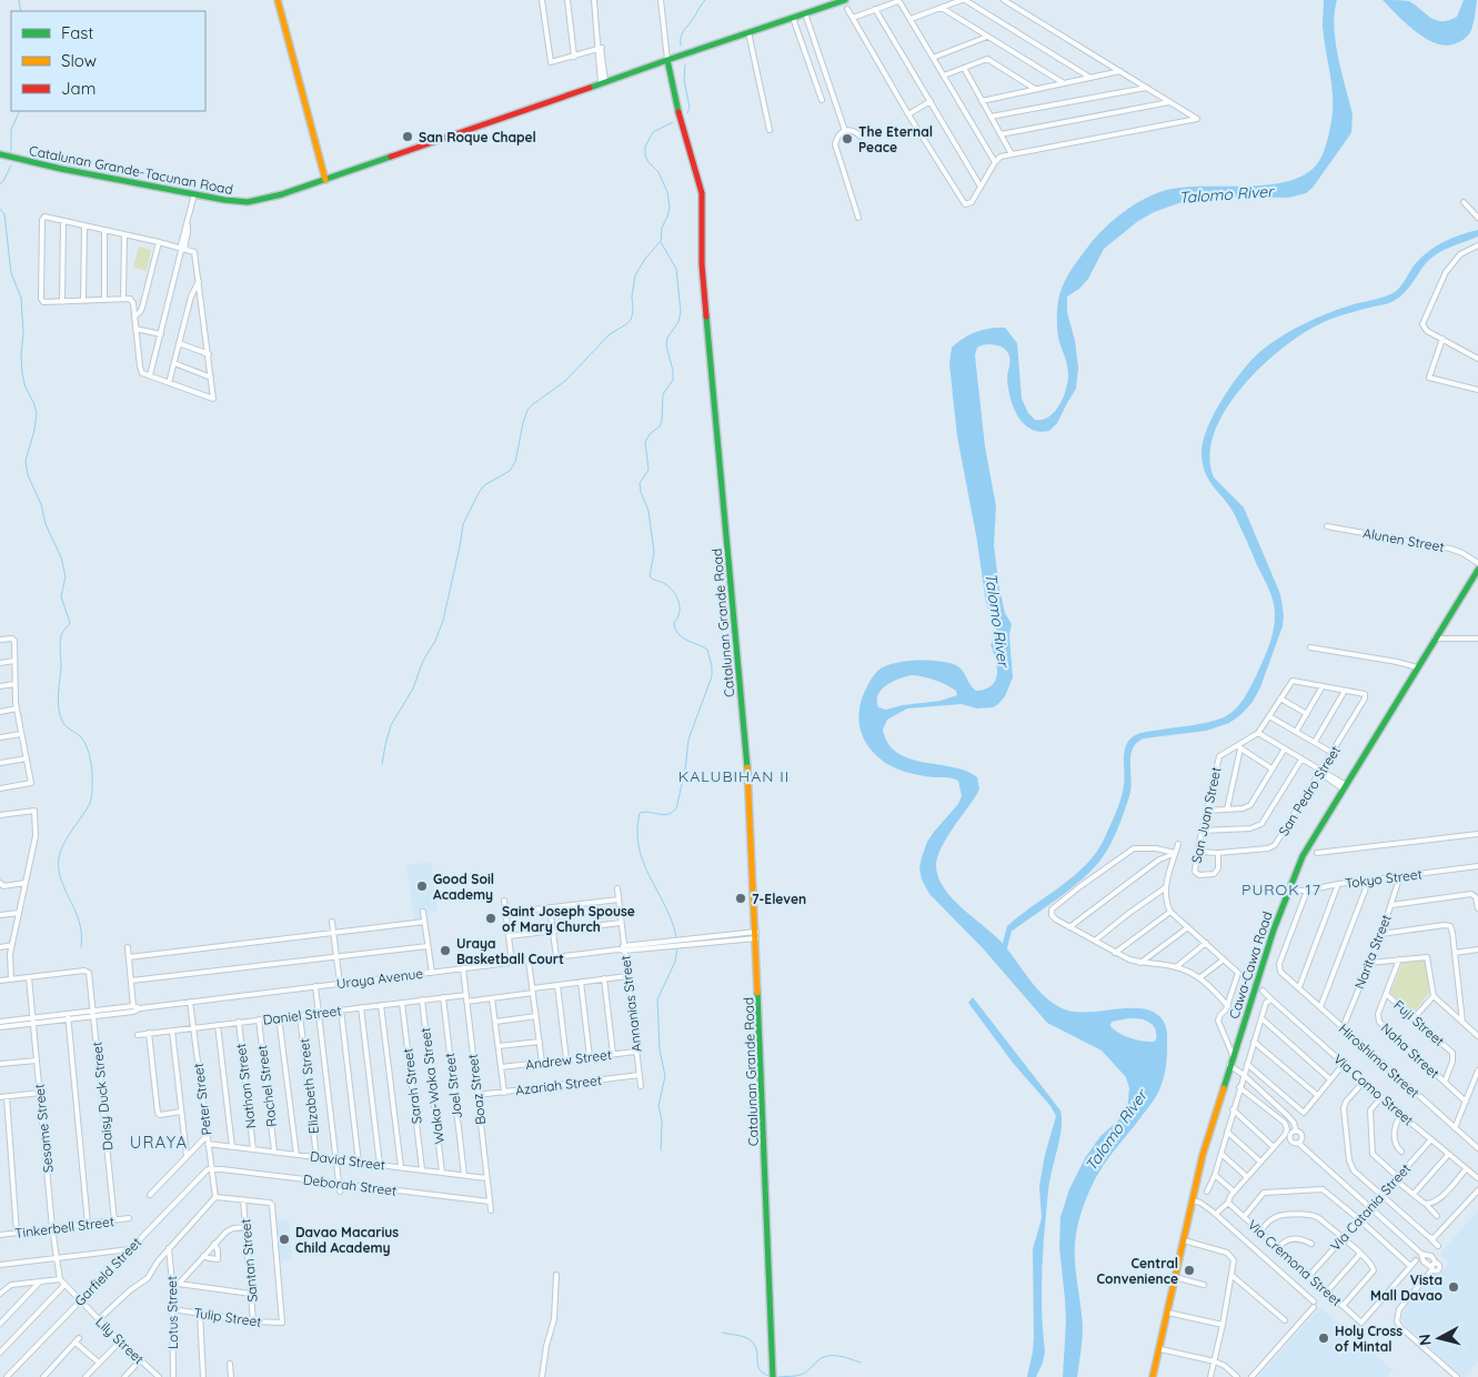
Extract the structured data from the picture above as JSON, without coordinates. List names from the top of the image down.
{
  "streets": {
    "main road": ["Catalunan Grande-Tacunan Road", "Catalunan Grande Road", "Cawa-Cawa Road"],
    "street": [
      "Alunen Street",
      "San Pedro Street",
      "San Juan Street",
      "Tokyo Street",
      "Narita Street",
      "Uraya Avenue",
      "Annanias Street",
      "Daniel Street",
      "Fuji Street",
      "Naha Street",
      "Andrew Street",
      "Hiroshima Street",
      "Azariah Street",
      "Nathan Street",
      "Rachel Street",
      "Elizabeth Street",
      "Sarah Street",
      "Waka-Waka Street",
      "Joel Street",
      "Boaz Street",
      "Via Como Street",
      "Daisy Duck Street",
      "Peter Street",
      "Sesame Street",
      "David Street",
      "Deborah Street",
      "Via Catania Street",
      "Tinkerbell Street",
      "Santan Street",
      "Via Cremona Street",
      "Garfield Street",
      "Lotus Street",
      "Tulip Street",
      "Lily Street"
    ]
  },
  "crossings": [
    ["Catalunan Grande-Tacunan Road", "Catalunan Grande Road"],
    ["Catalunan Grande Road", "Uraya Avenue"],
    ["San Pedro Street", "San Juan Street"],
    ["Tokyo Street", "Narita Street"],
    ["Tokyo Street", "Cawa-Cawa Road"],
    ["Tokyo Street", "Hiroshima Street"],
    ["Narita Street", "Hiroshima Street"],
    ["Uraya Avenue", "Annanias Street"],
    ["Uraya Avenue", "Boaz Street"],
    ["Uraya Avenue", "Daisy Duck Street"],
    ["Uraya Avenue", "Peter Street"],
    ["Uraya Avenue", "Sesame Street"],
    ["Annanias Street", "Andrew Street"],
    ["Annanias Street", "Azariah Street"],
    ["Daniel Street", "Nathan Street"],
    ["Daniel Street", "Rachel Street"],
    ["Daniel Street", "Elizabeth Street"],
    ["Daniel Street", "Sarah Street"],
    ["Daniel Street", "Waka-Waka Street"],
    ["Daniel Street", "Joel Street"],
    ["Daniel Street", "Boaz Street"],
    ["Daniel Street", "Peter Street"],
    ["Fuji Street", "Naha Street"],
    ["Azariah Street", "Boaz Street"],
    ["Nathan Street", "David Street"],
    ["Rachel Street", "David Street"],
    ["Elizabeth Street", "David Street"],
    ["Sarah Street", "David Street"],
    ["Waka-Waka Street", "David Street"],
    ["Joel Street", "David Street"],
    ["Boaz Street", "David Street"],
    ["Boaz Street", "Deborah Street"],
    ["Via Como Street", "Via Catania Street"],
    ["Daisy Duck Street", "Sesame Street"],
    ["Daisy Duck Street", "Tinkerbell Street"],
    ["Peter Street", "David Street"],
    ["Peter Street", "Deborah Street"],
    ["Peter Street", "Garfield Street"],
    ["Sesame Street", "Tinkerbell Street"],
    ["Sesame Street", "Lily Street"],
    ["Deborah Street", "Garfield Street"],
    ["Via Catania Street", "Via Cremona Street"],
    ["Santan Street", "Tulip Street"],
    ["Garfield Street", "Lily Street"],
    ["Lotus Street", "Tulip Street"]
  ],
  "districts": ["KALUBIHAN II", "PUROK 17", "URAYA"],
  "water": ["Talomo River"],
  "places": [
    "San Roque Chapel",
    "The Eternal Peace",
    "Good Soil Academy",
    "7-Eleven",
    "Saint Joseph Spouse of Mary Church",
    "Uraya Basketball Court",
    "Davao Macarius Child Academy",
    "Central Convenience",
    "Vista Mall Davao",
    "Holy Cross of Mintal"
  ],
  "legend": ["Fast", "Slow", "Jam"],
  "north": "left"
}
